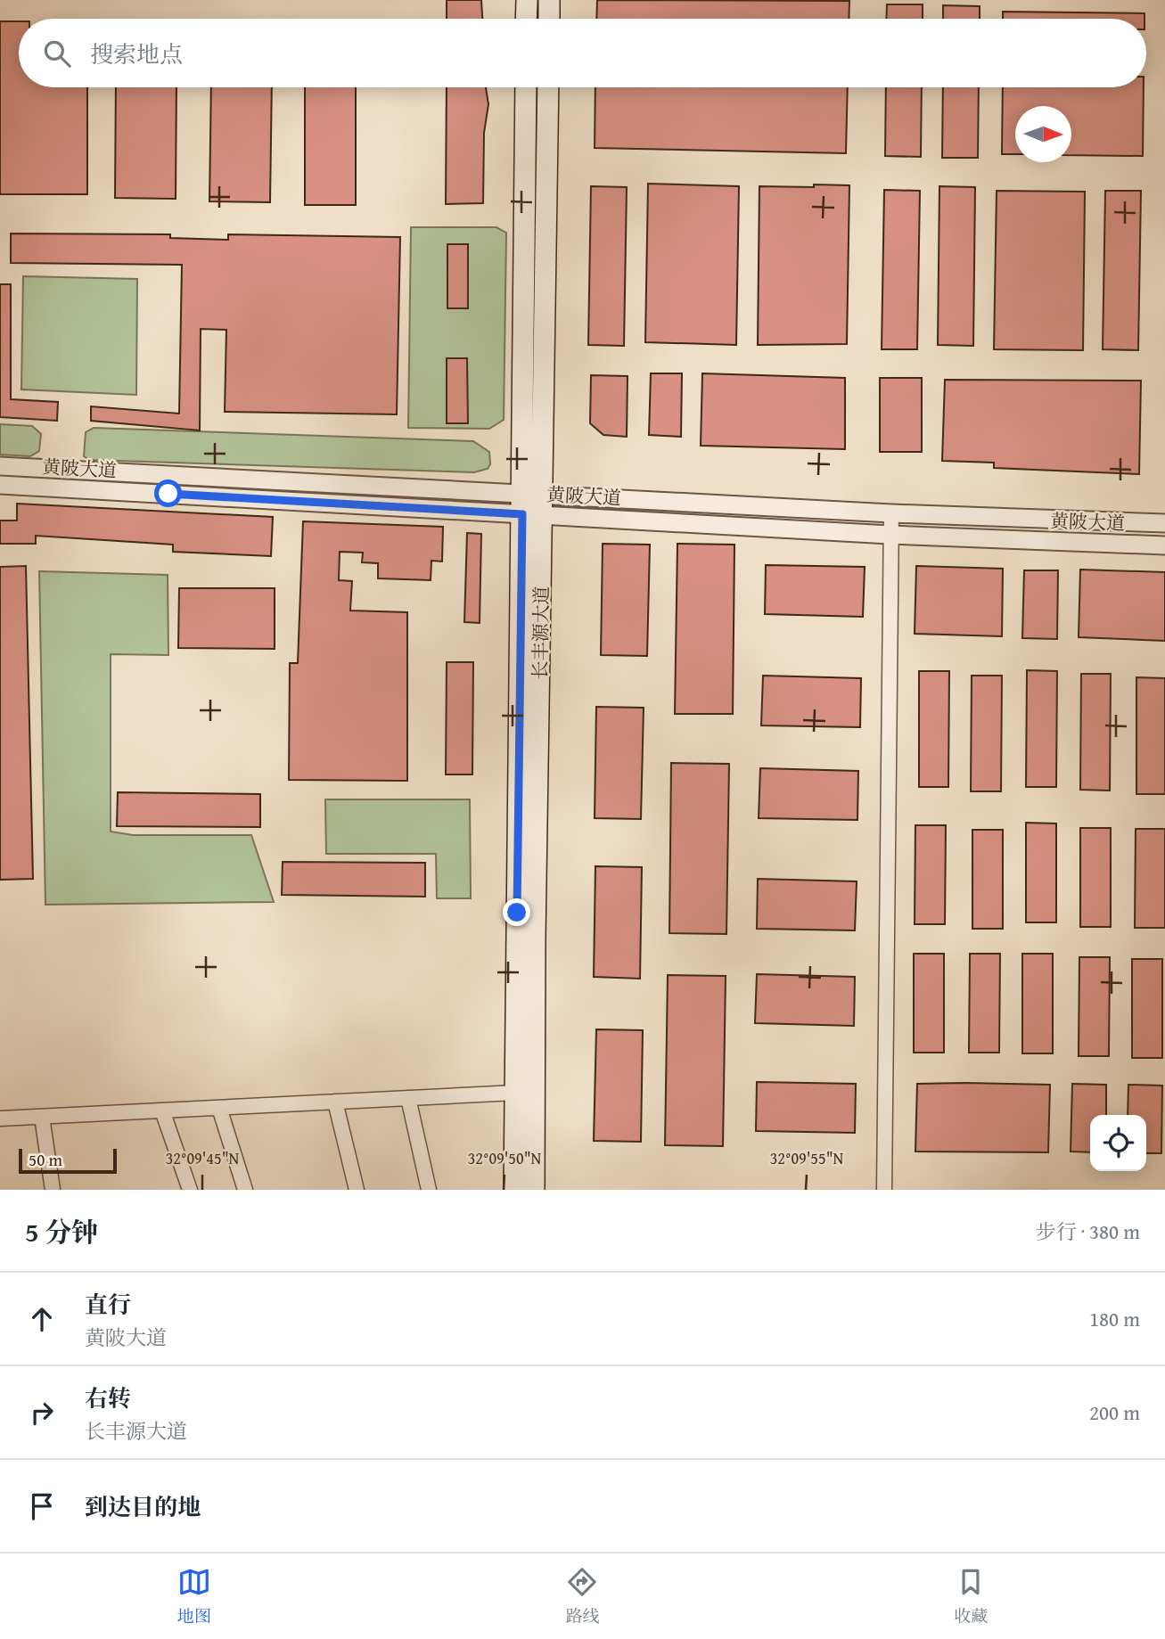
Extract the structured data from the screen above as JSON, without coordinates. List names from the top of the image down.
{
  "streets": {
    "main road": ["长丰源大道"],
    "street": ["黄陂大道"]
  },
  "crossings": [
    ["黄陂大道", "长丰源大道"]
  ],
  "scale_bar": "50 m",
  "north": "right",
  "page": {
    "search": "搜索地点",
    "scale": "50 m",
    "heading": ["5 分钟", "步行 · 380 m"],
    "list": [
      ["直行", "黄陂大道", "180 m"],
      ["右转", "长丰源大道", "200 m"],
      "到达目的地"
    ],
    "nav": ["地图", "路线", "收藏"]
  },
  "coordinates": ["32°09'45\"N", "32°09'50\"N", "32°09'55\"N"]
}
